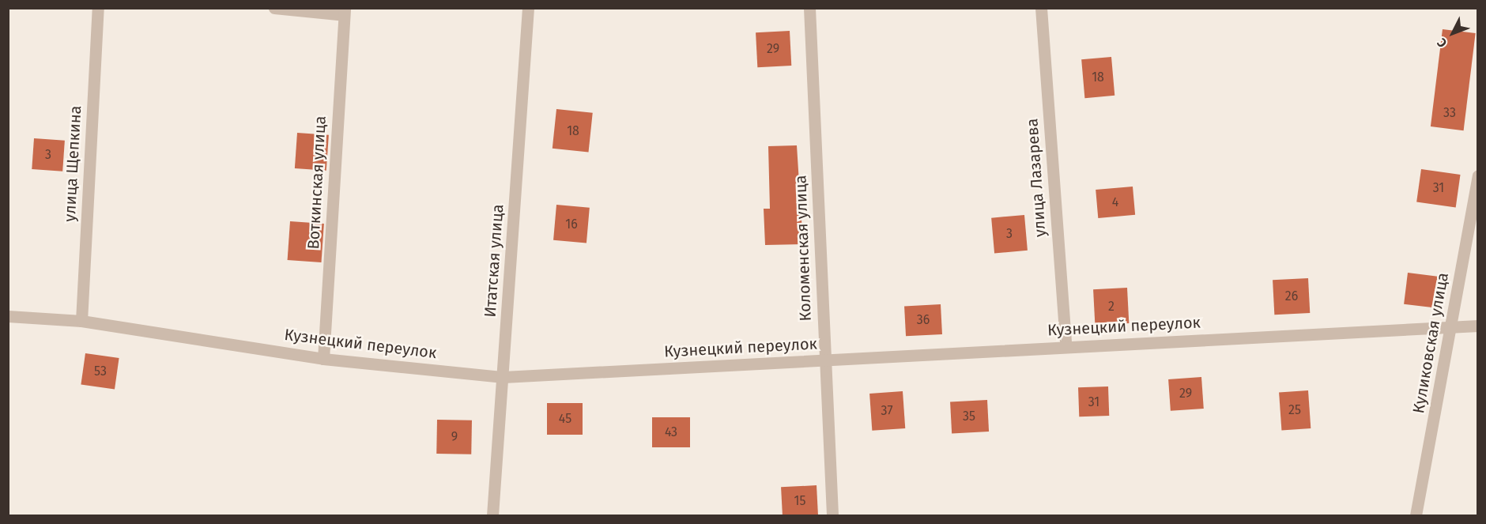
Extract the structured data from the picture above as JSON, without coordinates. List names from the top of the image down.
{
  "streets": {
    "street": [
      "улица Щепкина",
      "улица Лазарева",
      "Воткинская улица",
      "Коломенская улица",
      "Итатская улица",
      "Кузнецкий переулок",
      "Куликовская улица"
    ]
  },
  "crossings": [
    ["улица Щепкина", "Кузнецкий переулок"],
    ["улица Лазарева", "Кузнецкий переулок"],
    ["Воткинская улица", "Кузнецкий переулок"],
    ["Коломенская улица", "Кузнецкий переулок"],
    ["Итатская улица", "Кузнецкий переулок"],
    ["Кузнецкий переулок", "Куликовская улица"]
  ],
  "house_numbers": [
    "29",
    "18",
    "33",
    "18",
    "3",
    "31",
    "4",
    "16",
    "3",
    "26",
    "2",
    "36",
    "53",
    "29",
    "31",
    "25",
    "37",
    "35",
    "45",
    "43",
    "9",
    "15"
  ],
  "north": "bottom left"
}
